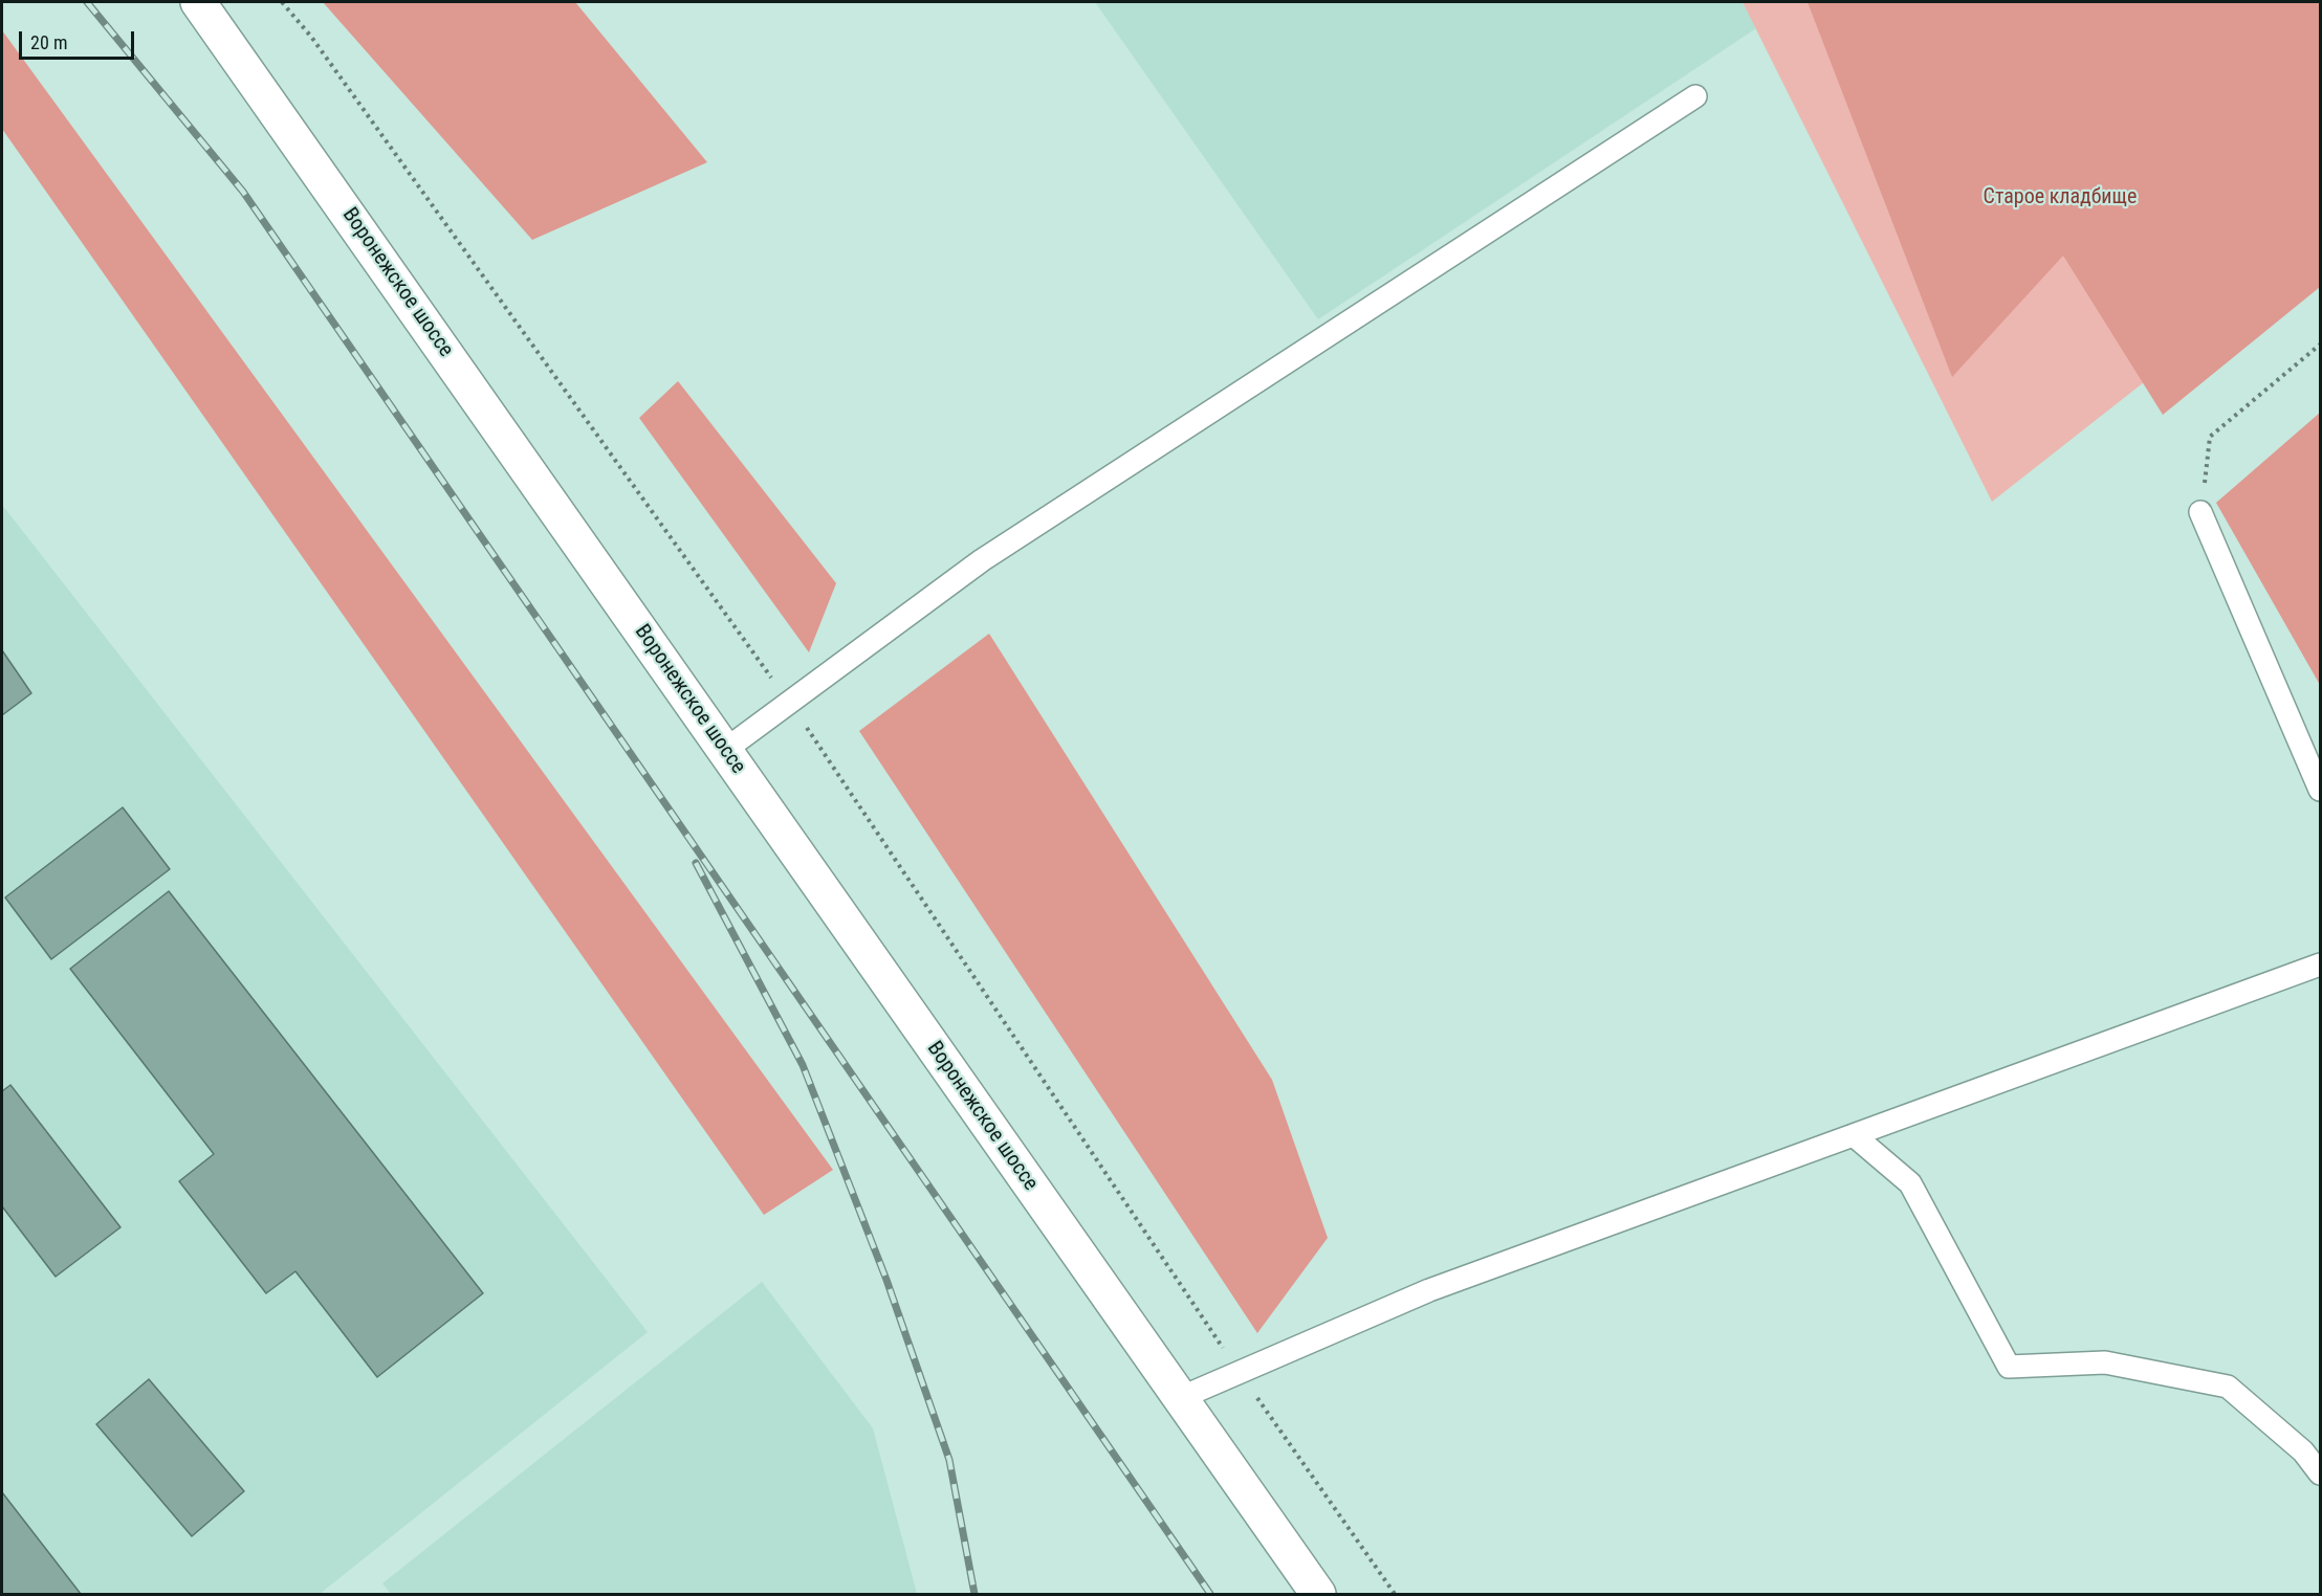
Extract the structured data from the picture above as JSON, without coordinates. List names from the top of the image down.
{
  "streets": {
    "main road": ["Воронежское шоссе"]
  },
  "parks": ["Старое кладбище"],
  "scale_bar": "20 m"
}
